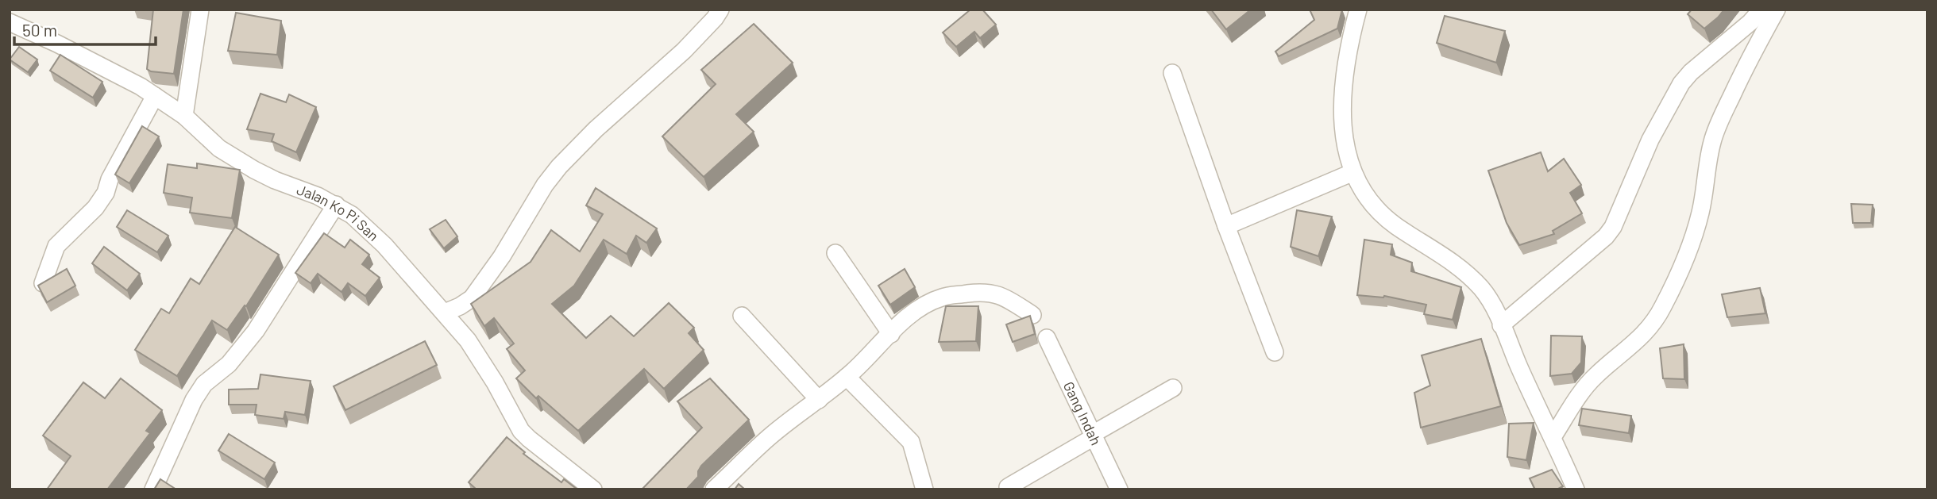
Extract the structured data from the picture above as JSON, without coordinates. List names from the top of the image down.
{
  "streets": {
    "street": ["Jalan Ko Pi San", "Gang Indah"]
  },
  "scale_bar": "50 m"
}
